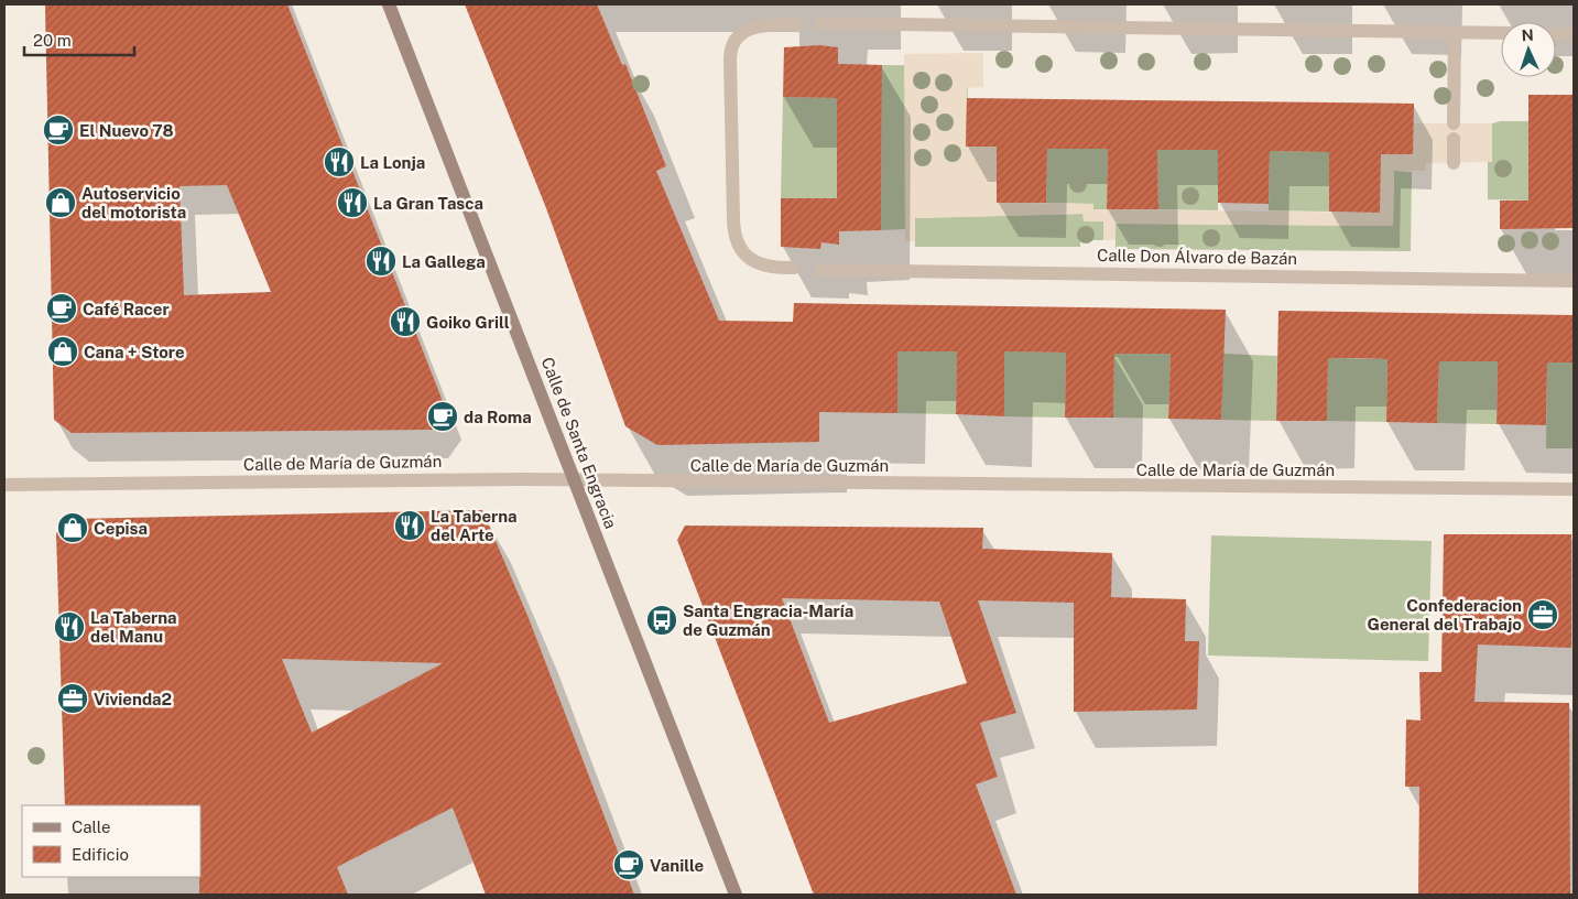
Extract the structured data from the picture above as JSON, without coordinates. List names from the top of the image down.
{
  "streets": {
    "main road": ["Calle de Santa Engracia"],
    "street": ["Calle Don Álvaro de Bazán", "Calle de María de Guzmán"]
  },
  "crossings": [
    ["Calle de Santa Engracia", "Calle de María de Guzmán"]
  ],
  "places": {
    "cafe": [
      "El Nuevo 78",
      "Café Racer",
      "da Roma",
      "Vanille"
    ],
    "restaurant": [
      "La Lonja",
      "La Gran Tasca",
      "La Gallega",
      "Goiko Grill",
      "La Taberna del Arte",
      "La Taberna del Manu"
    ],
    "shop": ["Autoservicio del motorista", "Cana + Store", "Cepisa"],
    "office": ["Confederacion General del Trabajo", "Vivienda2"],
    "bus stop": ["Santa Engracia-María de Guzmán"]
  },
  "legend": ["Calle", "Edificio"],
  "scale_bar": "20 m",
  "north": "top"
}
